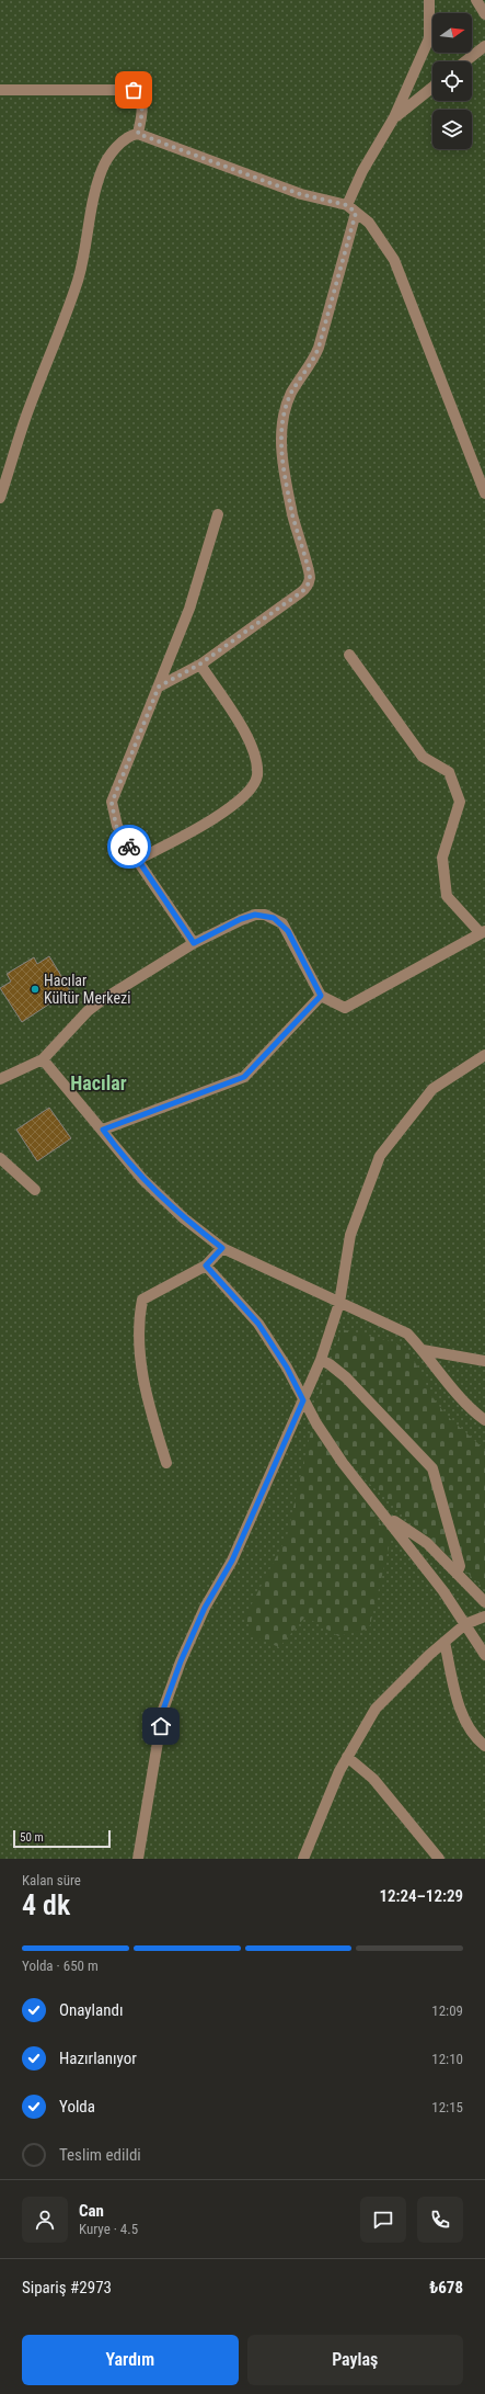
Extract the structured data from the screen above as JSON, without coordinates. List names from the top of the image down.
{
  "districts": ["Hacılar"],
  "places": ["Hacılar Kültür Merkezi"],
  "scale_bar": "50 m",
  "north": "right",
  "page": {
    "scale": "50 m",
    "heading": ["4 dk", "Kalan süre", "12:24–12:29"],
    "panel": [
      "Can",
      "Kurye · 4.5",
      "Sipariş #2973",
      "₺678"
    ],
    "bar": "Yolda · 650 m",
    "list": [
      ["Onaylandı", "12:09"],
      ["Hazırlanıyor", "12:10"],
      ["Yolda", "12:15"],
      "Teslim edildi"
    ],
    "buttons": ["Yardım", "Paylaş"]
  }
}
